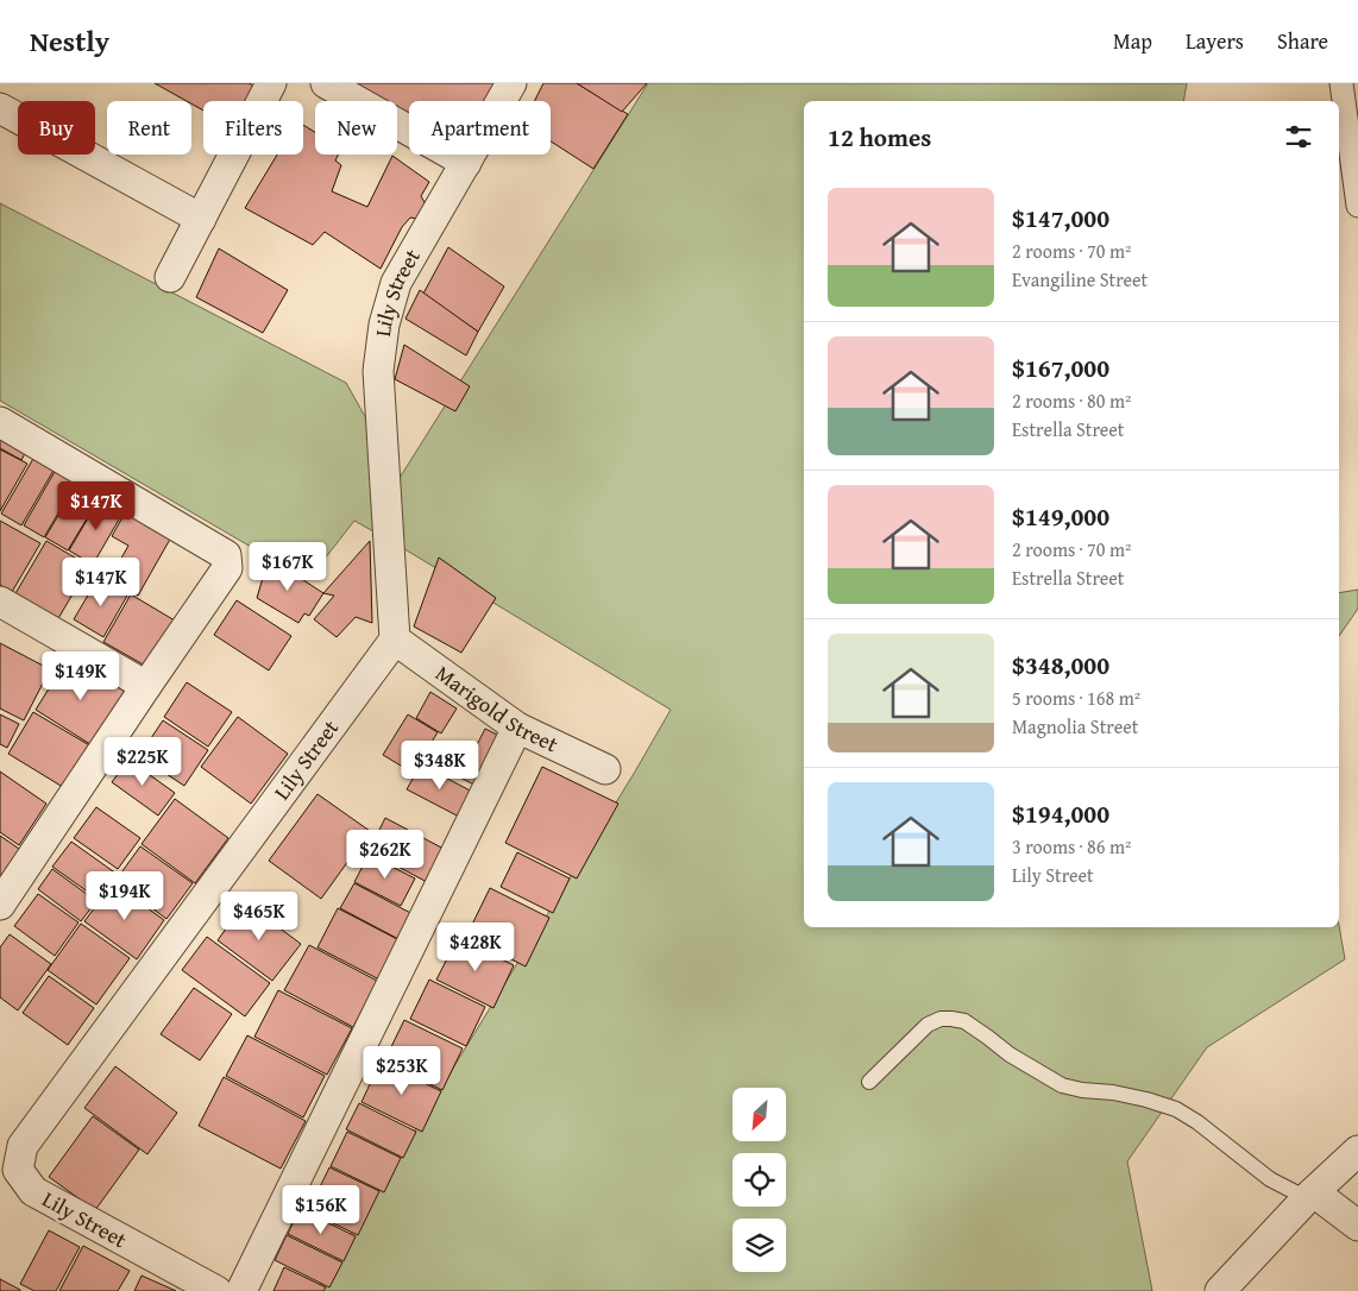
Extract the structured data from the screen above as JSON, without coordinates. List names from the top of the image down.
{
  "streets": {
    "street": ["Lily Street", "Marigold Street"]
  },
  "crossings": [
    ["Lily Street", "Marigold Street"]
  ],
  "north": "bottom left",
  "page": {
    "header": "Nestly",
    "nav": ["Map", "Layers", "Share"],
    "chip": [
      "Buy",
      "Rent",
      "Filters",
      "New",
      "Apartment"
    ],
    "heading": "12 homes",
    "list": [
      {
        "name": "$147,000",
        "note": "2 rooms · 70 m² · Evangiline Street"
      },
      {
        "name": "$167,000",
        "note": "2 rooms · 80 m² · Estrella Street"
      },
      {
        "name": "$149,000",
        "note": "2 rooms · 70 m² · Estrella Street"
      },
      {
        "name": "$348,000",
        "note": "5 rooms · 168 m² · Magnolia Street"
      },
      {
        "name": "$194,000",
        "note": "3 rooms · 86 m² · Lily Street"
      }
    ],
    "price": [
      "$147K",
      "$167K",
      "$147K",
      "$149K",
      "$225K",
      "$348K",
      "$262K",
      "$194K",
      "$465K",
      "$428K",
      "$253K",
      "$156K"
    ]
  }
}
